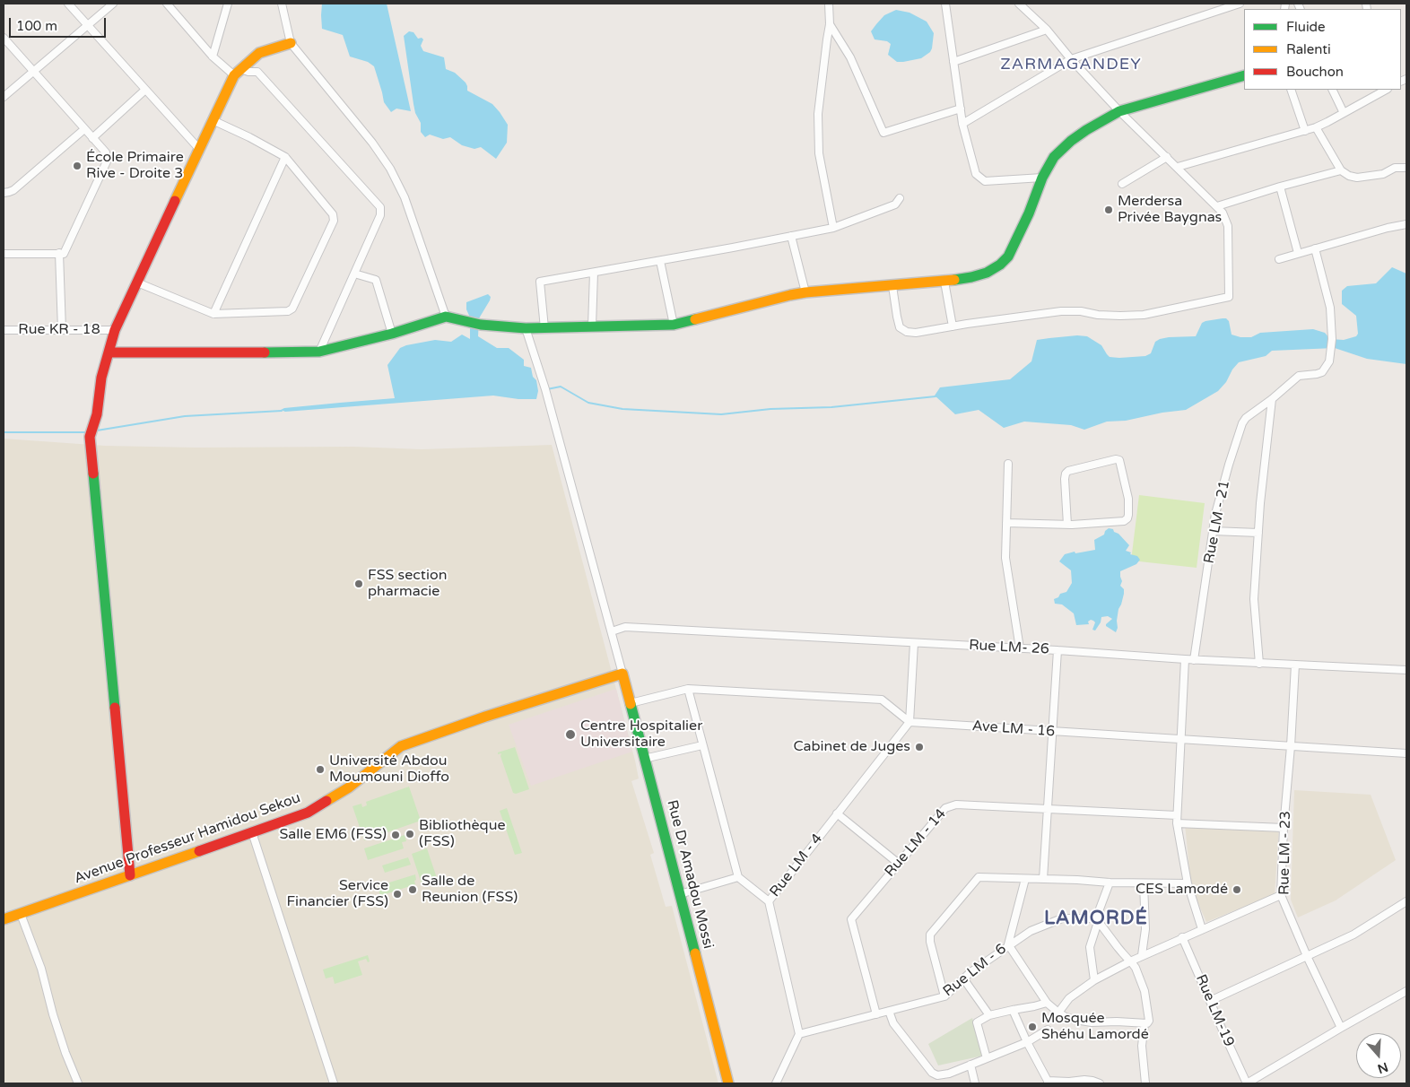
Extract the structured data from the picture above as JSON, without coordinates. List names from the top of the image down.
{
  "streets": {
    "street": [
      "Rue KR - 18",
      "Rue LM - 21",
      "Rue LM- 26",
      "Ave LM - 16",
      "Avenue Professeur Hamidou Sekou",
      "Rue LM - 14",
      "Rue LM - 23",
      "Rue LM - 4",
      "Rue Dr Amadou Mossi",
      "Rue LM - 6",
      "Rue LM-19"
    ]
  },
  "crossings": [
    ["Rue LM - 21", "Rue LM- 26"],
    ["Rue LM- 26", "Rue LM - 23"],
    ["Ave LM - 16", "Rue LM - 23"],
    ["Ave LM - 16", "Rue LM - 4"],
    ["Avenue Professeur Hamidou Sekou", "Rue Dr Amadou Mossi"],
    ["Rue LM - 14", "Rue LM - 6"],
    ["Rue LM - 4", "Rue LM - 6"]
  ],
  "districts": ["ZARMAGANDEY", "LAMORDÉ"],
  "places": [
    "École Primaire Rive - Droite 3",
    "Merdersa Privée Baygnas",
    "FSS section pharmacie",
    "Centre Hospitalier Universitaire",
    "Cabinet de Juges",
    "Université Abdou Moumouni Dioffo",
    "Bibliothèque (FSS)",
    "Salle EM6 (FSS)",
    "Salle de Reunion (FSS)",
    "CES Lamordé",
    "Service Financier (FSS)",
    "Mosquée Shéhu Lamordé"
  ],
  "legend": ["Fluide", "Ralenti", "Bouchon"],
  "scale_bar": "100 m",
  "north": "bottom"
}
